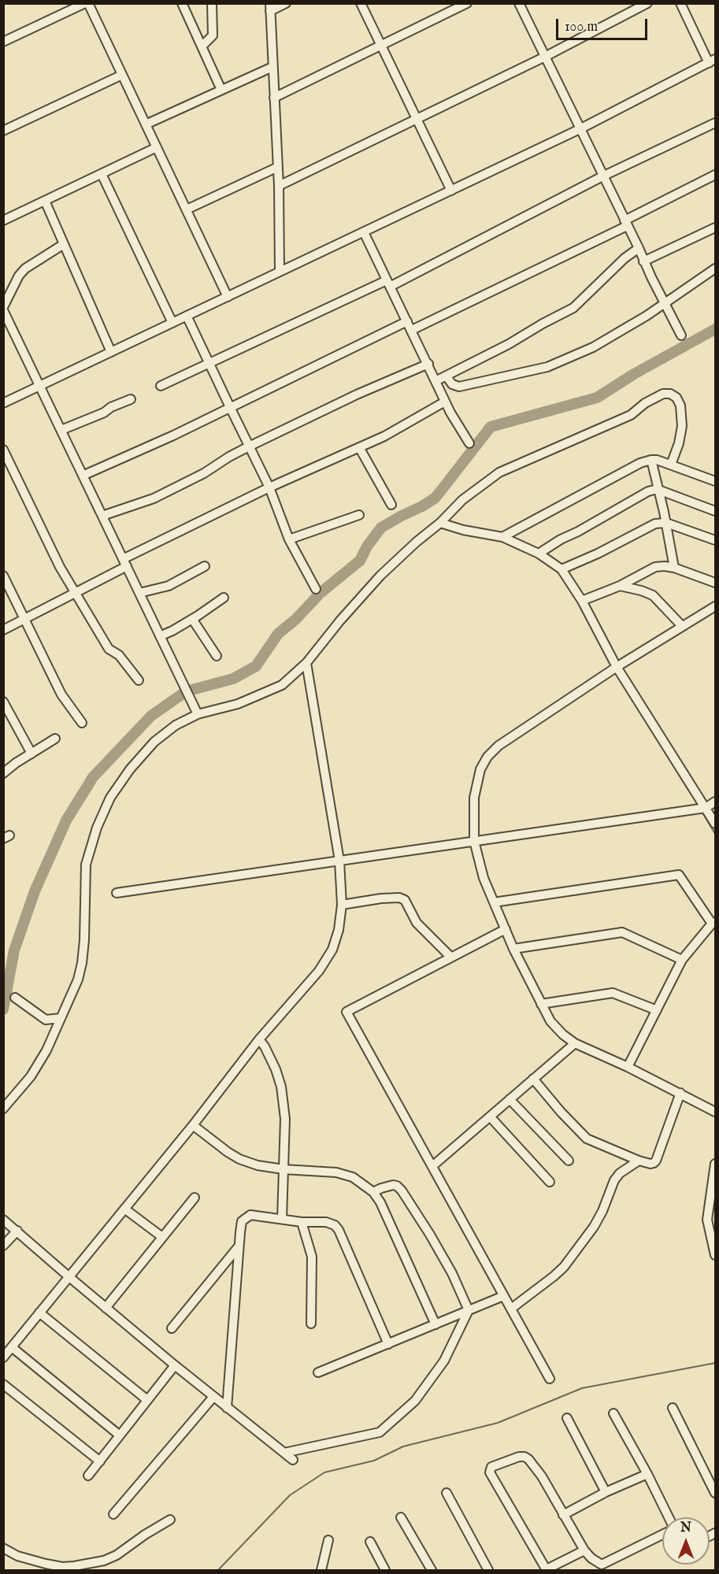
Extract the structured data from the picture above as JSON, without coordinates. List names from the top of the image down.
{
  "scale_bar": "100 m",
  "north": "top"
}
